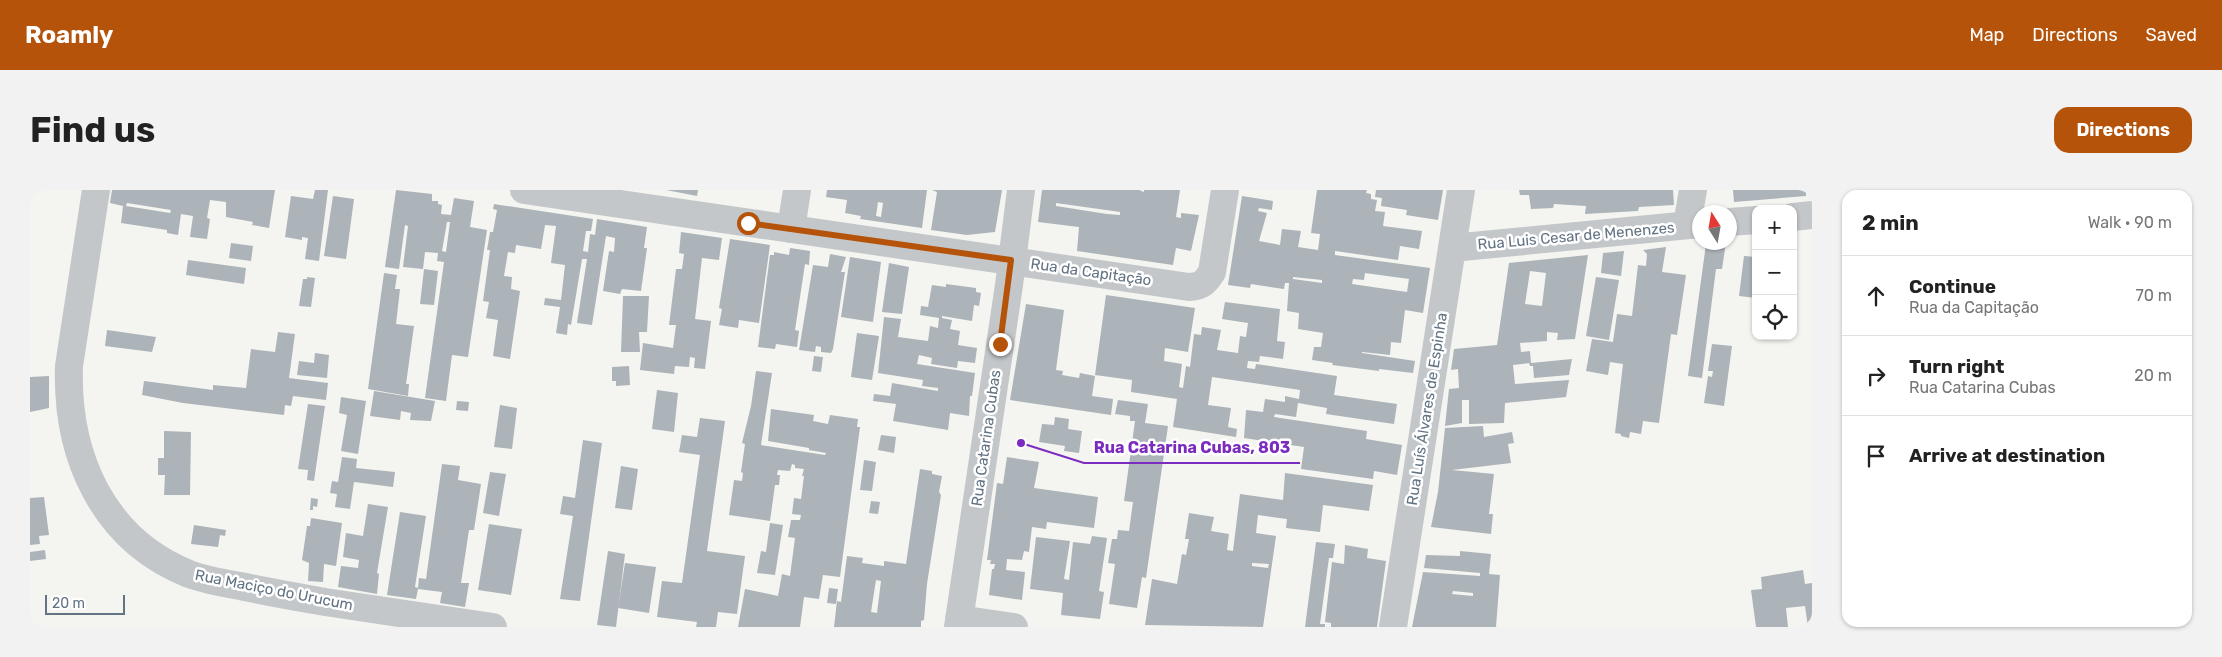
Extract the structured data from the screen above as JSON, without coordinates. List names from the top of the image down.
{
  "streets": {
    "street": [
      "Rua Luis Cesar de Menenzes",
      "Rua da Capitação",
      "Rua Luís Álvares de Espinha",
      "Rua Catarina Cubas",
      "Rua Maciço do Urucum"
    ]
  },
  "crossings": [
    ["Rua Luis Cesar de Menenzes", "Rua Luís Álvares de Espinha"],
    ["Rua da Capitação", "Rua Catarina Cubas"]
  ],
  "places": ["Rua Catarina Cubas, 803"],
  "scale_bar": "20 m",
  "north": "top",
  "page": {
    "header": "Roamly",
    "nav": ["Map", "Directions", "Saved"],
    "buttons": "Directions",
    "title": "Find us",
    "heading": ["2 min", "Walk · 90 m"],
    "map_buttons": ["+", "−"],
    "list": [
      ["Continue", "Rua da Capitação", "70 m"],
      ["Turn right", "Rua Catarina Cubas", "20 m"],
      "Arrive at destination"
    ],
    "scale": "20 m"
  }
}
